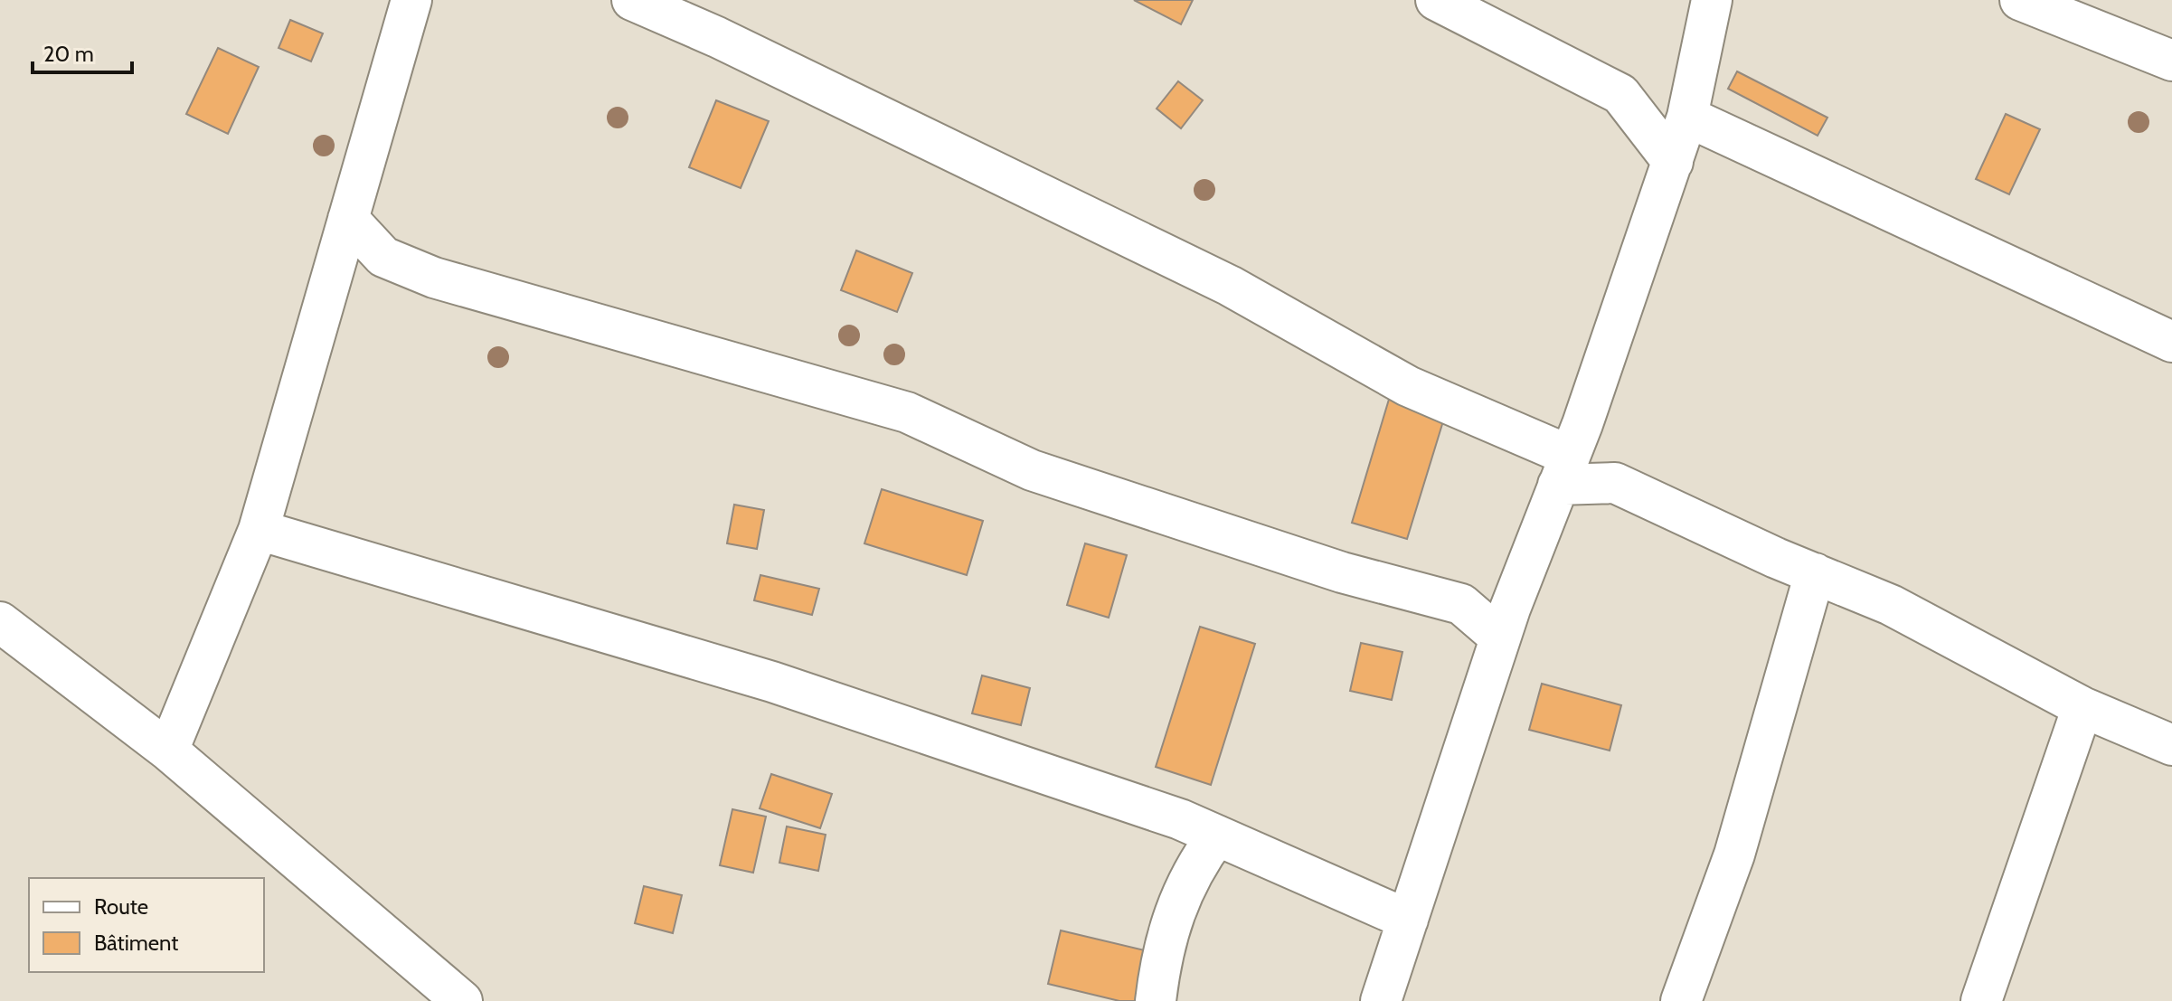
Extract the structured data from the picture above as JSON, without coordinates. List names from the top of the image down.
{
  "legend": ["Route", "Bâtiment"],
  "scale_bar": "20 m"
}
